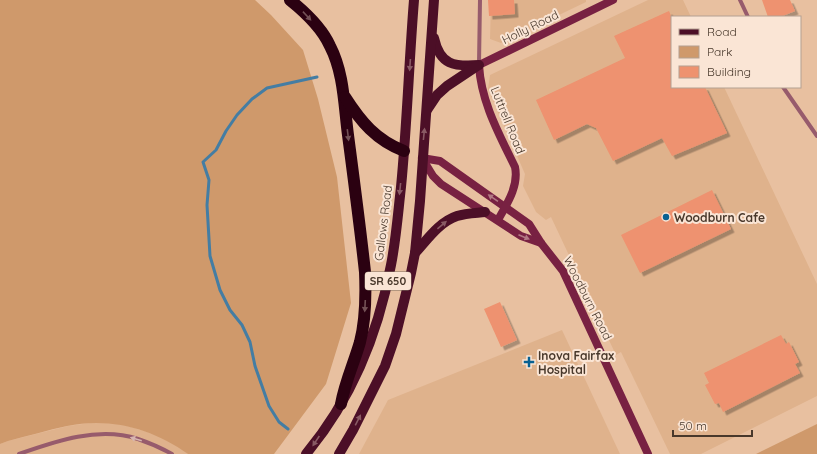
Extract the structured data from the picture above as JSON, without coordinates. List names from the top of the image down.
{
  "streets": {
    "main road": ["Gallows Road", "SR 650", "Woodburn Road"],
    "street": ["Holly Road", "Luttrell Road"]
  },
  "crossings": [
    ["Holly Road", "Luttrell Road"],
    ["Luttrell Road", "Woodburn Road"],
    ["Gallows Road", "Woodburn Road"],
    ["SR 650", "Woodburn Road"]
  ],
  "places": {
    "other": ["Woodburn Cafe"],
    "health": ["Inova Fairfax Hospital"]
  },
  "legend": ["Road", "Park", "Building"],
  "scale_bar": "50 m"
}
